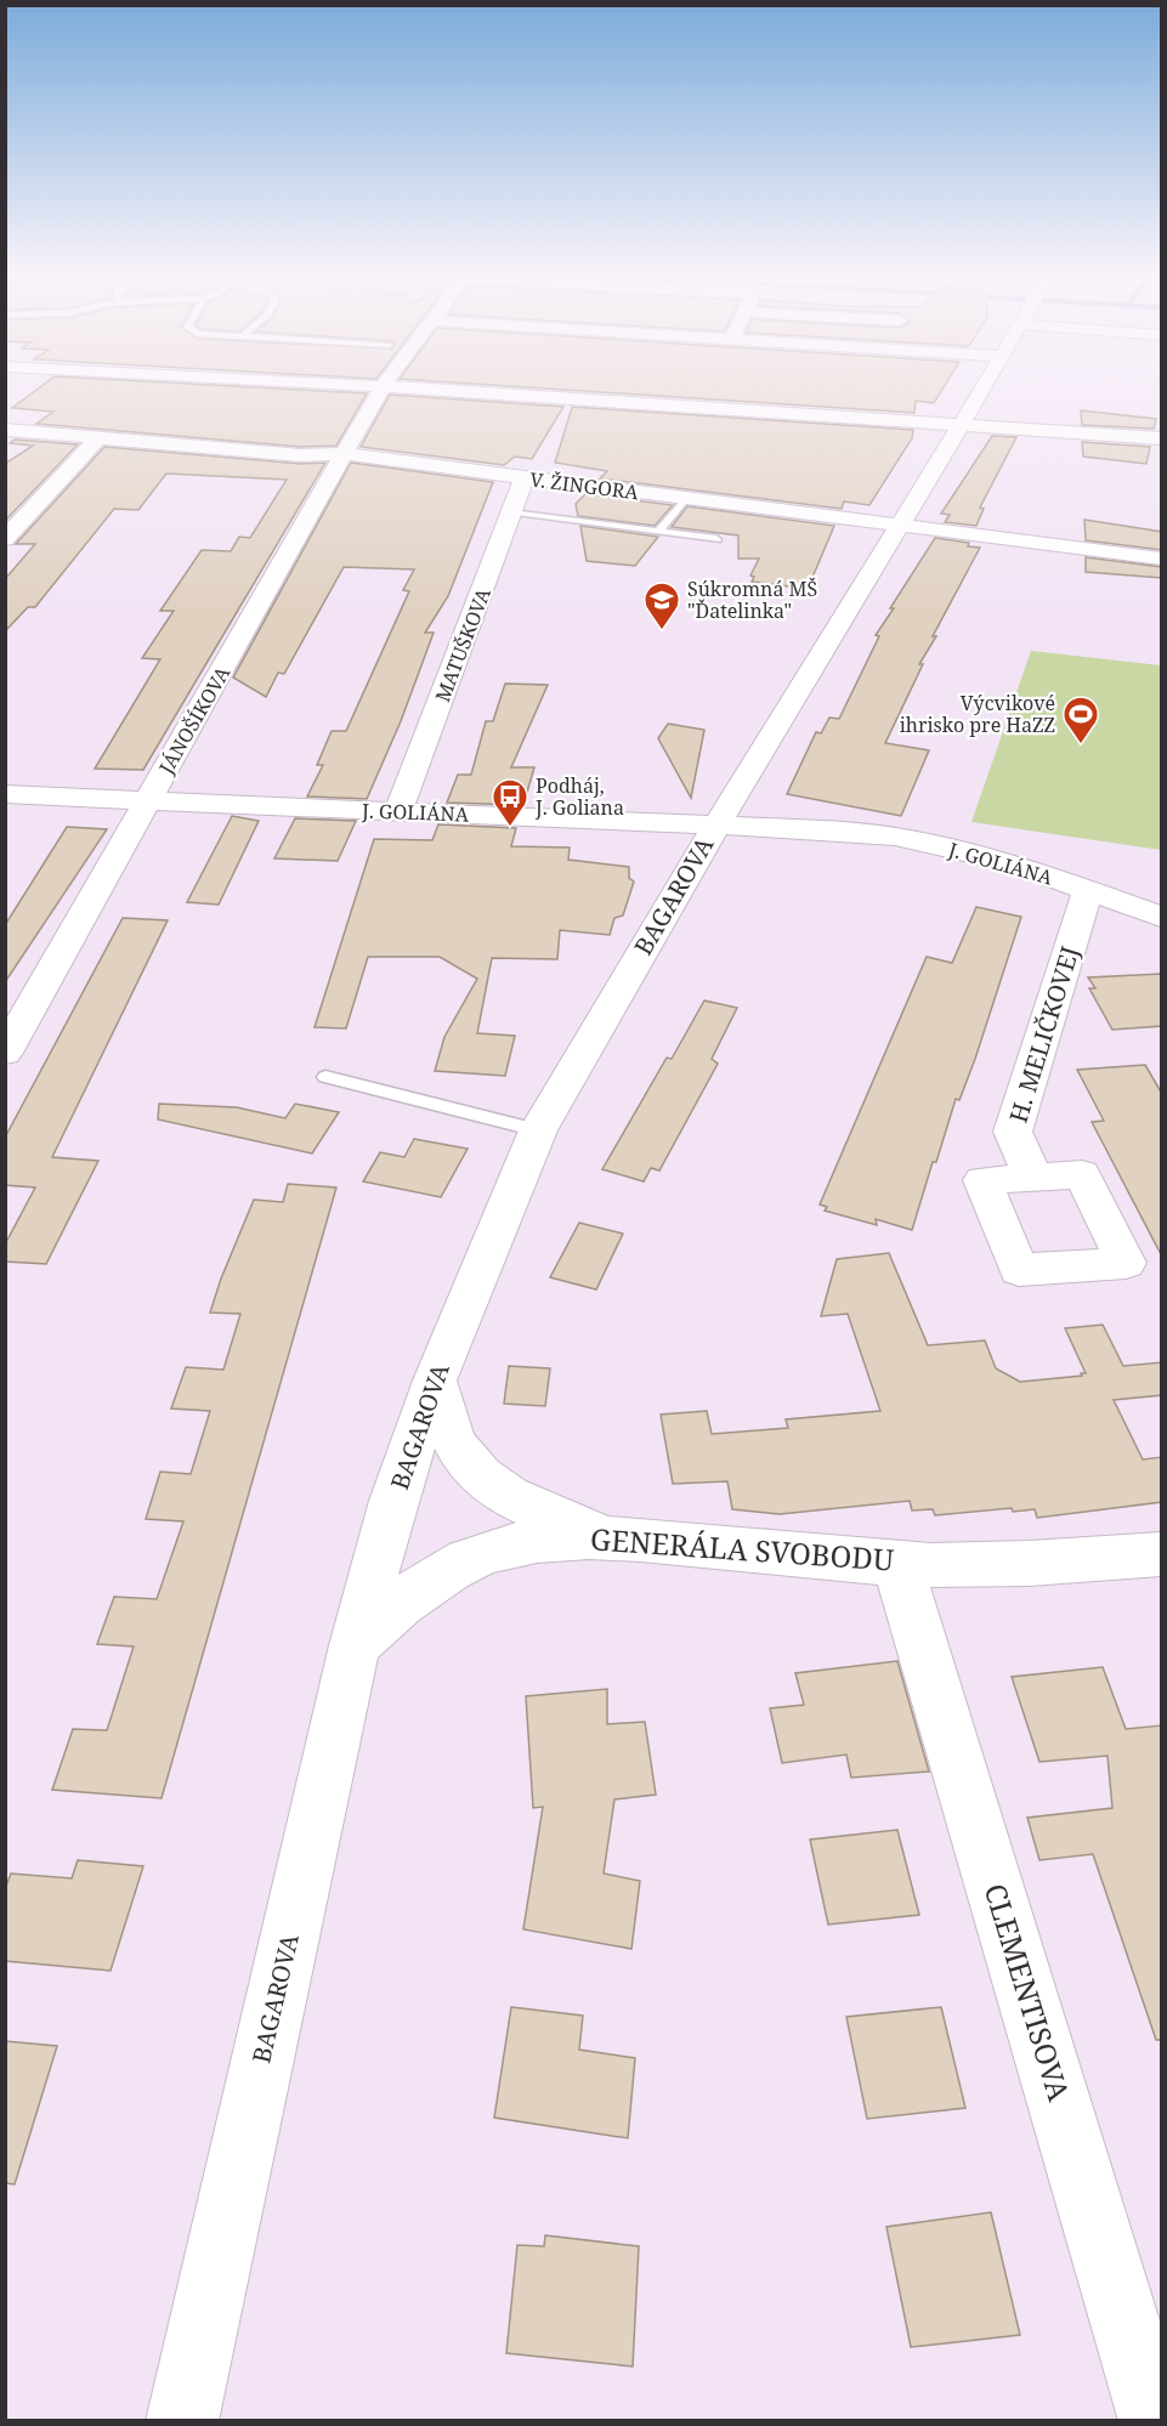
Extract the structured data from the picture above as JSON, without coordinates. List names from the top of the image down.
{
  "streets": {
    "street": [
      "V. ŽINGORA",
      "MATUŠKOVA",
      "JÁNOŠÍKOVA",
      "J. GOLIÁNA",
      "BAGAROVA",
      "H. MELIČKOVEJ",
      "GENERÁLA SVOBODU",
      "CLEMENTISOVA"
    ]
  },
  "crossings": [
    ["V. ŽINGORA", "MATUŠKOVA"],
    ["V. ŽINGORA", "JÁNOŠÍKOVA"],
    ["V. ŽINGORA", "BAGAROVA"],
    ["MATUŠKOVA", "J. GOLIÁNA"],
    ["JÁNOŠÍKOVA", "J. GOLIÁNA"],
    ["J. GOLIÁNA", "BAGAROVA"],
    ["J. GOLIÁNA", "H. MELIČKOVEJ"],
    ["BAGAROVA", "GENERÁLA SVOBODU"],
    ["GENERÁLA SVOBODU", "CLEMENTISOVA"]
  ],
  "places": {
    "school or university": ["Súkromná MŠ \"Ďatelinka\""],
    "sports": ["Výcvikové ihrisko pre HaZZ"],
    "bus stop": ["Podháj, J. Goliana"]
  }
}
